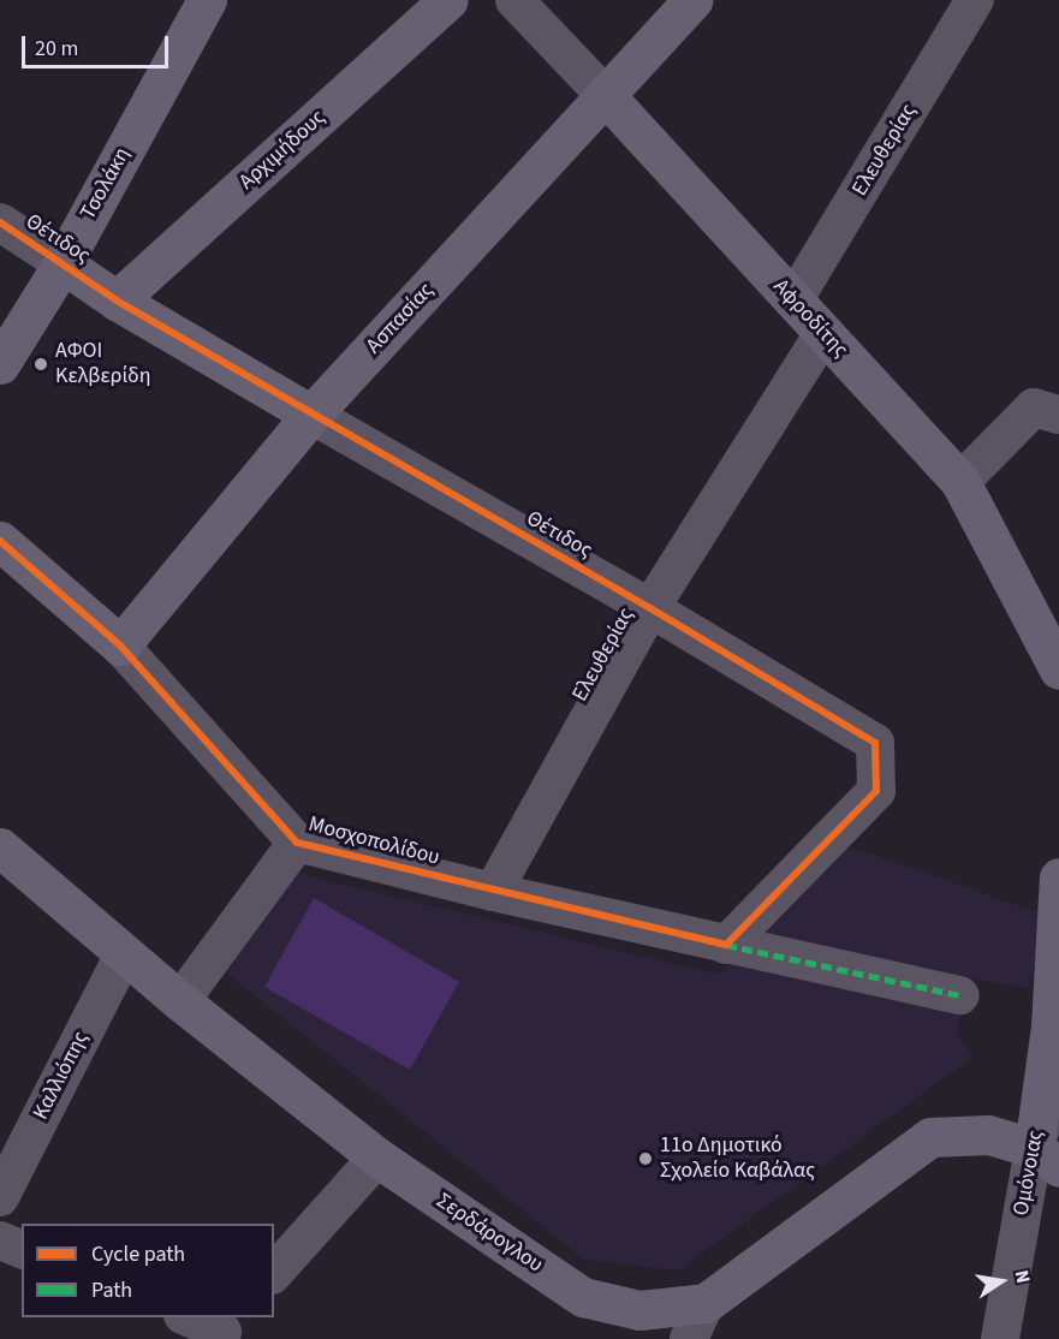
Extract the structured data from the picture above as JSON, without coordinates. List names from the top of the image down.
{
  "streets": {
    "street": [
      "Αρχιμήδους",
      "Ελευθερίας",
      "Τσολάκη",
      "Θέτιδος",
      "Ασπασίας",
      "Αφροδίτης",
      "Μοσχοπολίδου",
      "Καλλιόπης",
      "Ομόνοιας",
      "Σερδάρογλου"
    ]
  },
  "crossings": [
    ["Αρχιμήδους", "Θέτιδος"],
    ["Ελευθερίας", "Θέτιδος"],
    ["Ελευθερίας", "Αφροδίτης"],
    ["Ελευθερίας", "Μοσχοπολίδου"],
    ["Τσολάκη", "Θέτιδος"],
    ["Θέτιδος", "Ασπασίας"],
    ["Θέτιδος", "Μοσχοπολίδου"],
    ["Ασπασίας", "Αφροδίτης"],
    ["Ασπασίας", "Μοσχοπολίδου"],
    ["Καλλιόπης", "Σερδάρογλου"]
  ],
  "places": ["ΑΦΟΙ Κελβερίδη", "11ο Δημοτικό Σχολείο Καβάλας"],
  "legend": ["Cycle path", "Path"],
  "scale_bar": "20 m",
  "north": "right"
}
